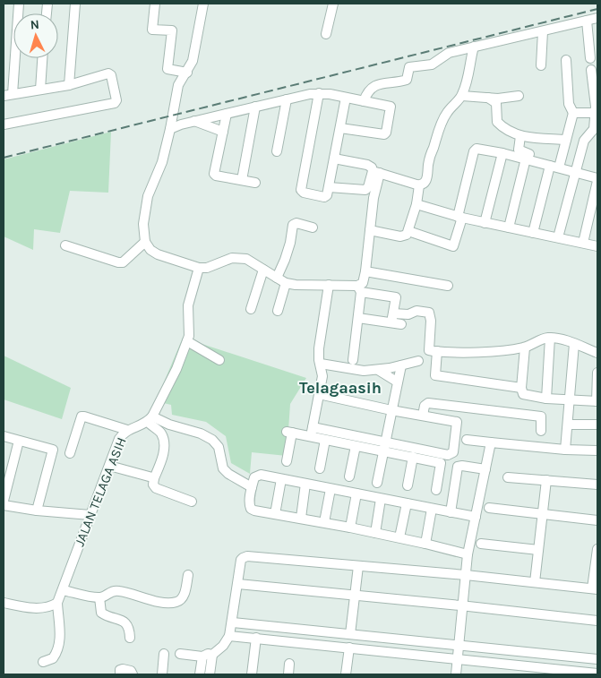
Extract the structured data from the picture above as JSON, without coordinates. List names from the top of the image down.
{
  "streets": {
    "street": ["JALAN TELAGA ASIH"]
  },
  "districts": ["Telagaasih"],
  "north": "top"
}
